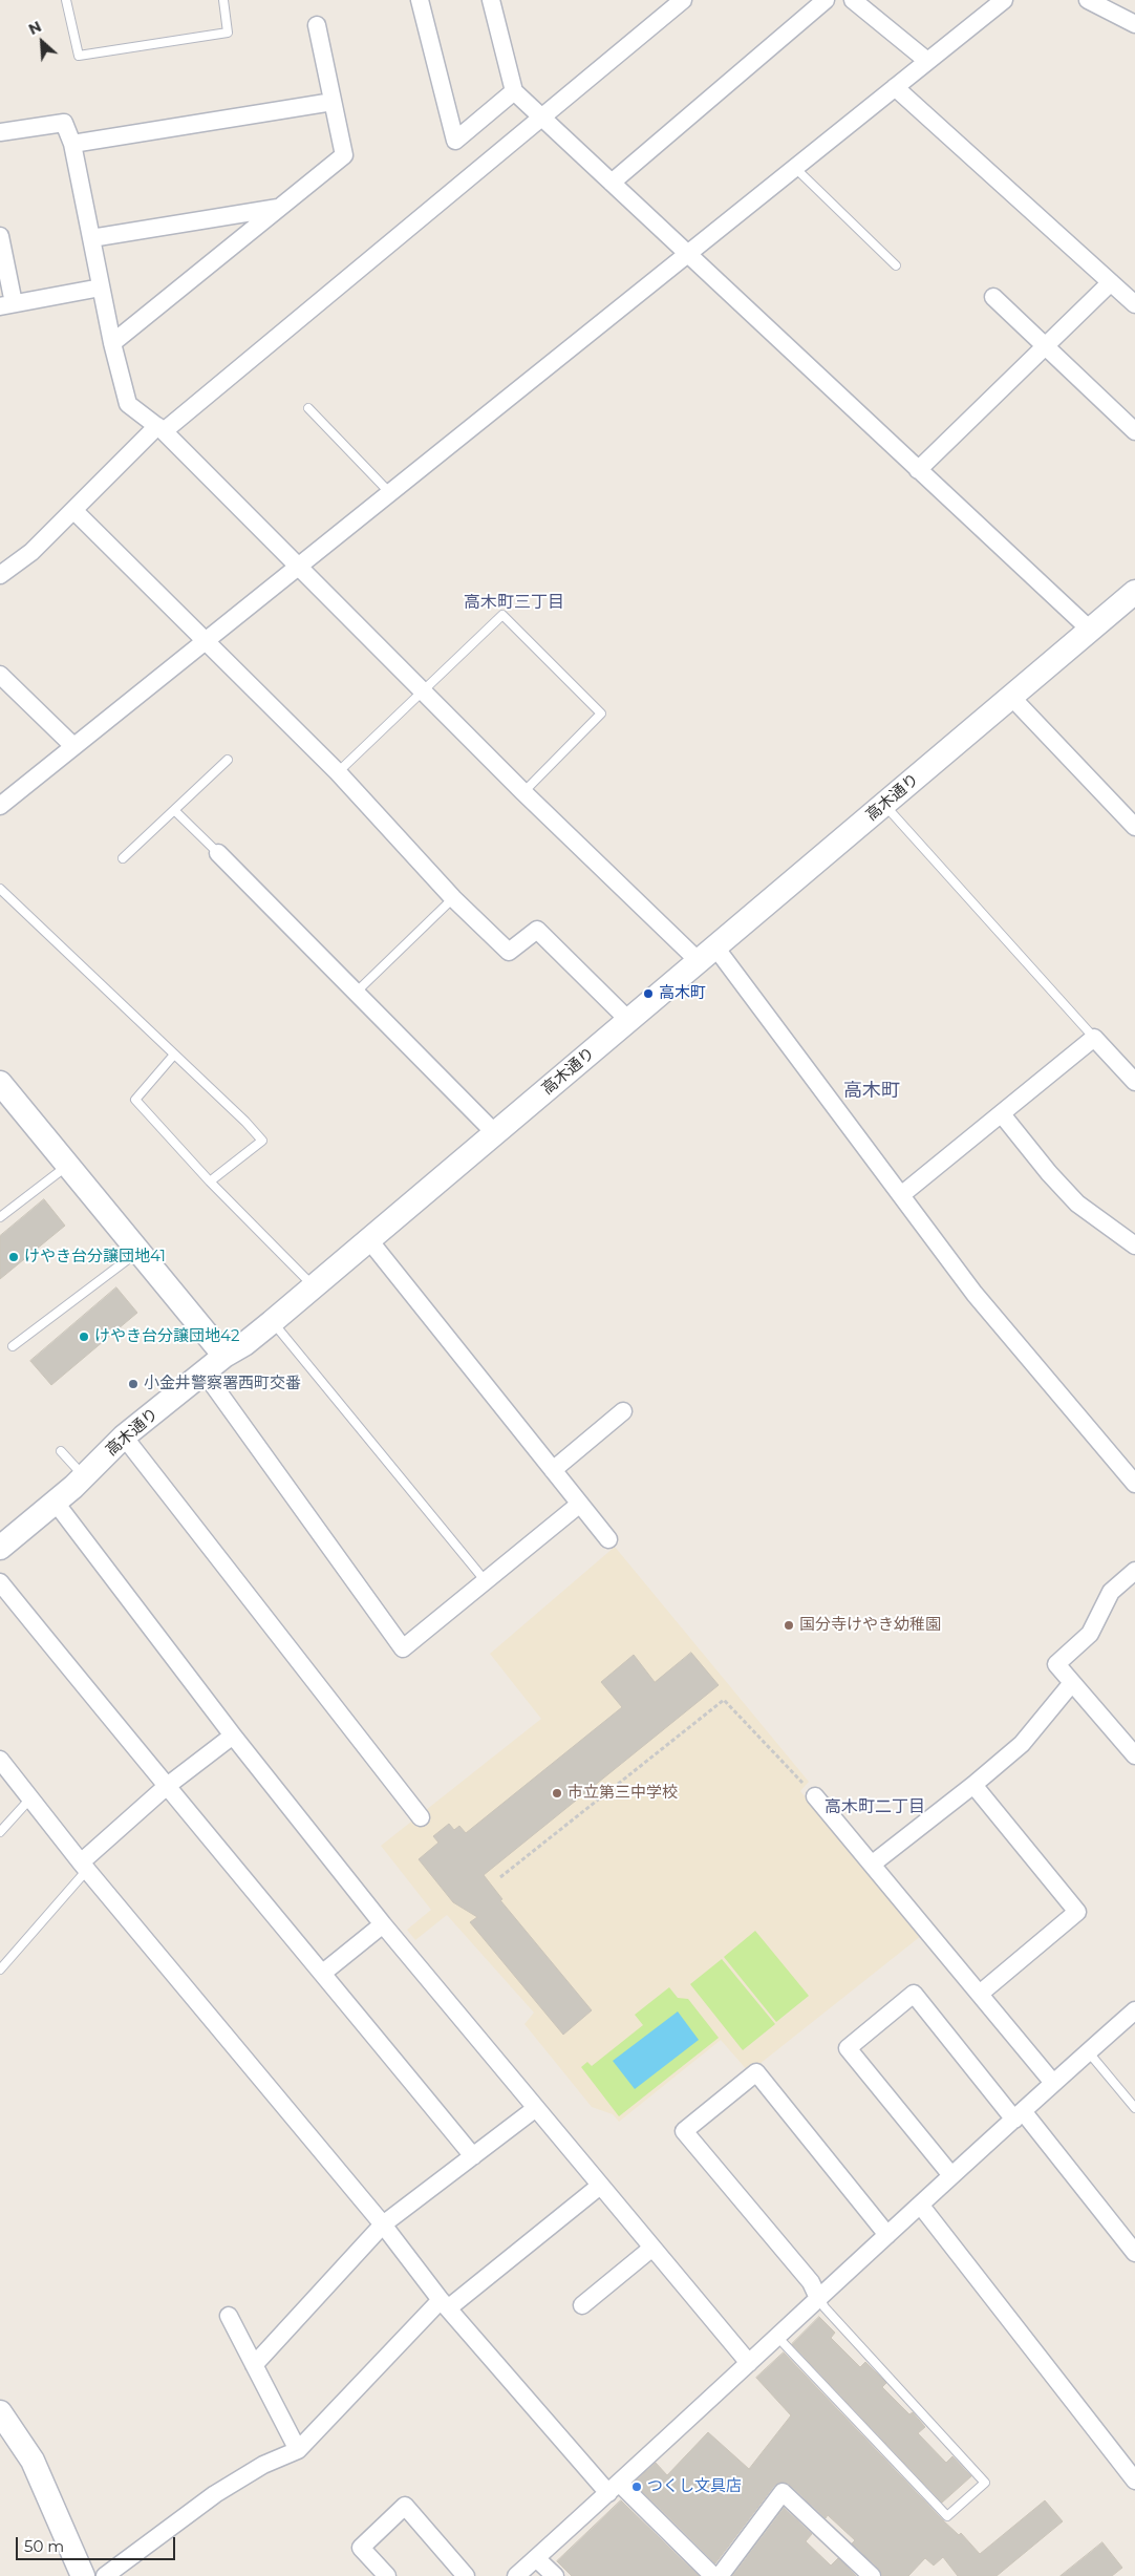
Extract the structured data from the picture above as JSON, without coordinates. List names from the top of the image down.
{
  "streets": {
    "street": ["高木通り"]
  },
  "districts": ["高木町三丁目", "高木町", "高木町二丁目"],
  "places": [
    "高木町",
    "けやき台分譲団地41",
    "けやき台分譲団地42",
    "小金井警察署西町交番",
    "国分寺けやき幼稚園",
    "市立第三中学校",
    "つくし文具店"
  ],
  "scale_bar": "50 m",
  "north": "top left"
}
